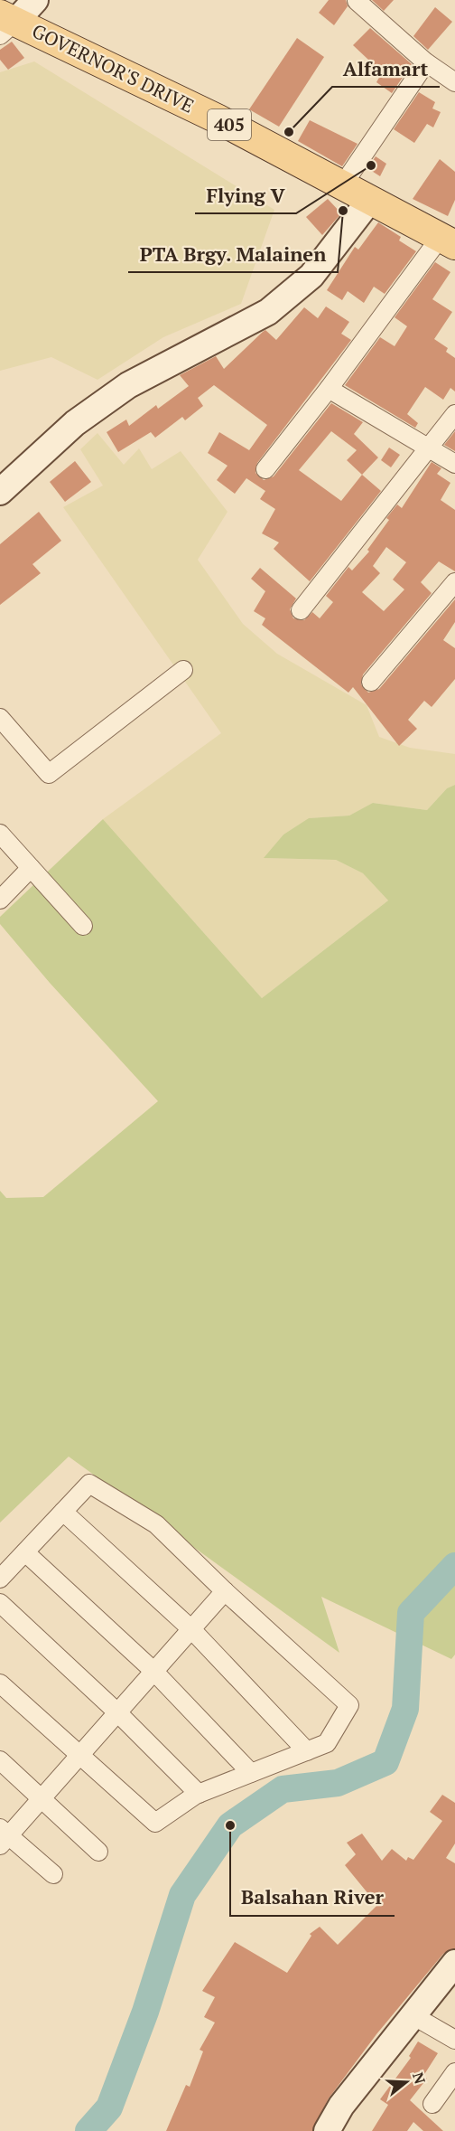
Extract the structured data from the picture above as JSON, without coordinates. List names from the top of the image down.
{
  "streets": {
    "main road": ["GOVERNOR'S DRIVE", "405"]
  },
  "places": [
    "Alfamart",
    "Flying V",
    "PTA Brgy. Malainen",
    "Balsahan River"
  ],
  "north": "right"
}
